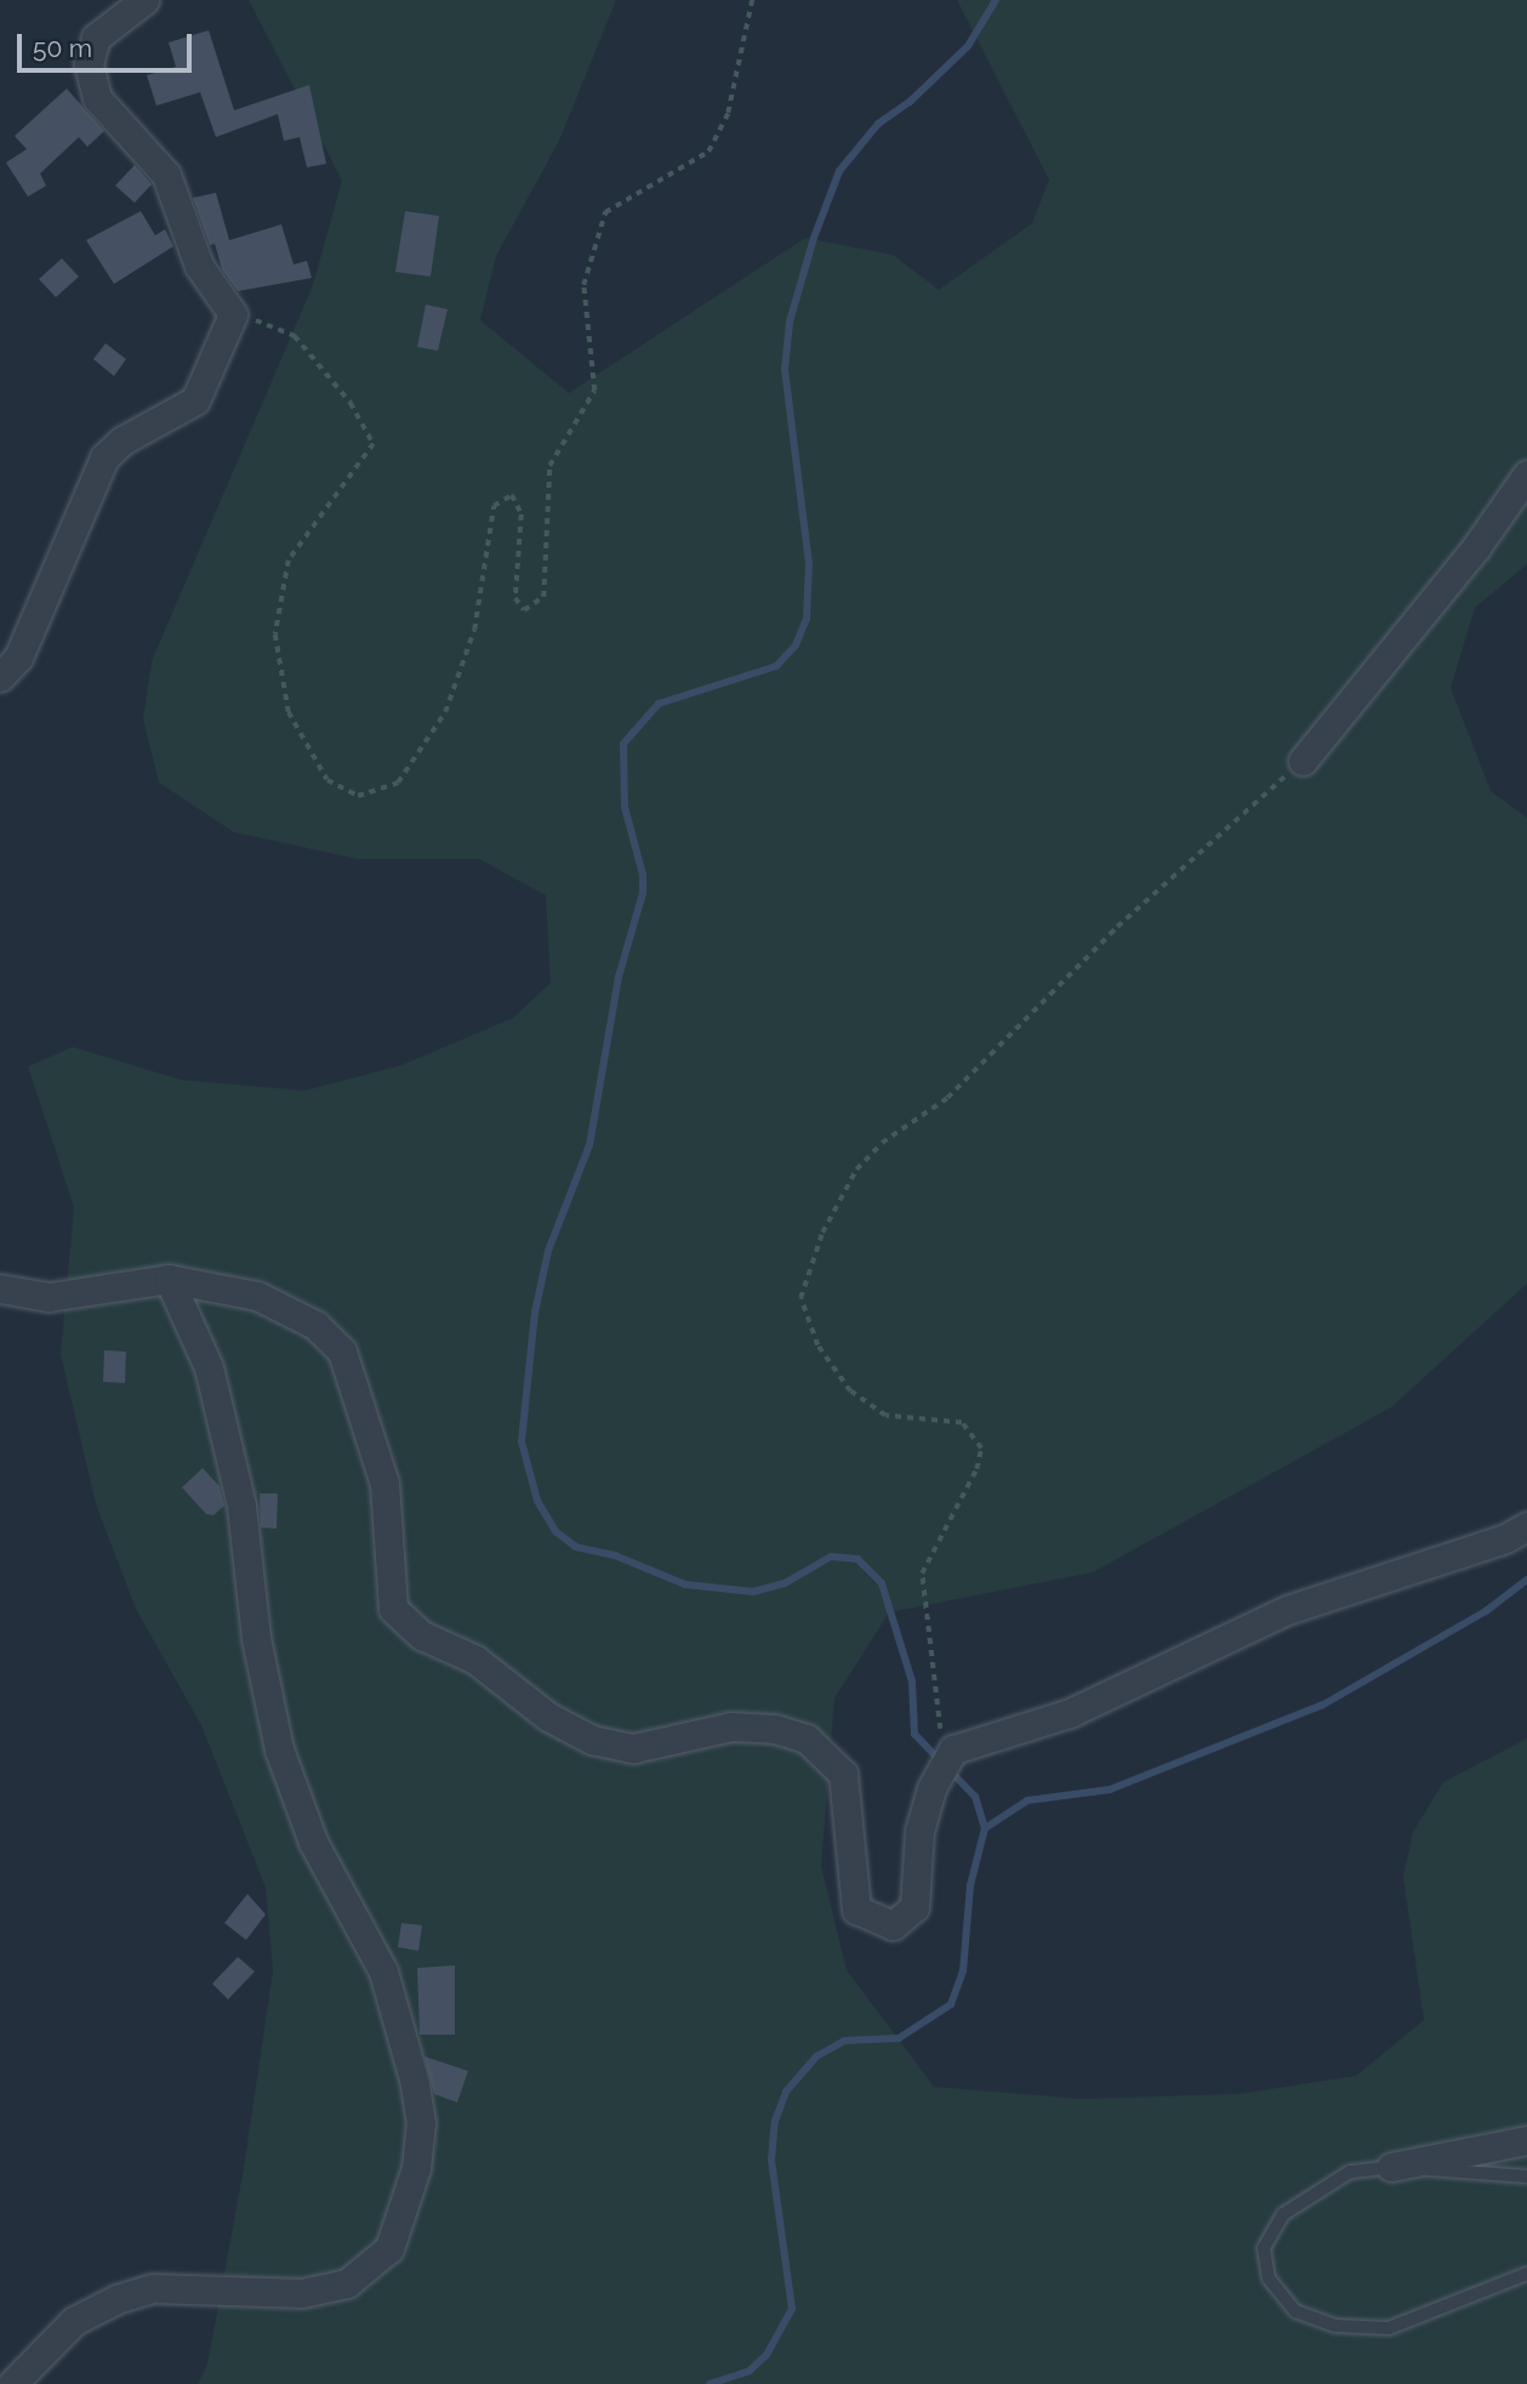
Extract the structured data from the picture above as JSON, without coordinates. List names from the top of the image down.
{
  "scale_bar": "50 m"
}
